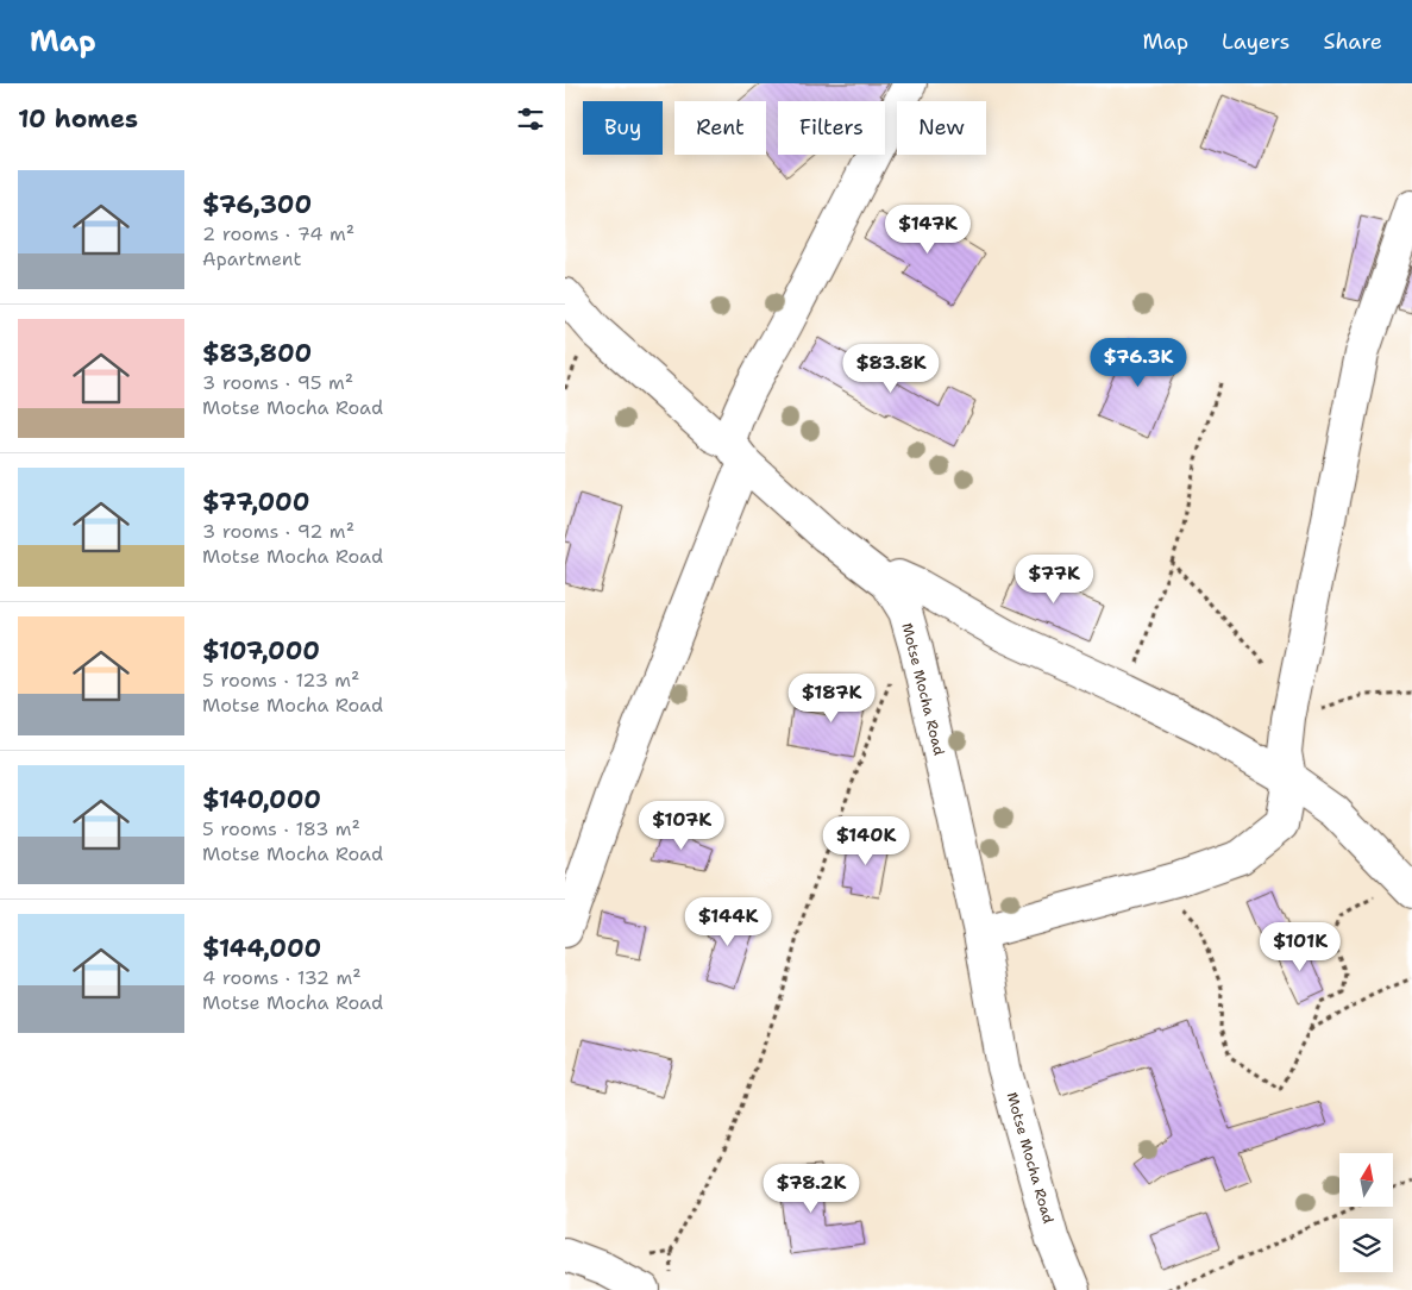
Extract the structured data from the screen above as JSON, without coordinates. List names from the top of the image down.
{
  "streets": {
    "street": ["Motse Mocha Road"]
  },
  "north": "top",
  "page": {
    "header": "Map",
    "nav": ["Map", "Layers", "Share"],
    "heading": "10 homes",
    "chip": [
      "Buy",
      "Rent",
      "Filters",
      "New"
    ],
    "list": [
      {
        "name": "$76,300",
        "note": "2 rooms · 74 m² · Apartment"
      },
      {
        "name": "$83,800",
        "note": "3 rooms · 95 m² · Motse Mocha Road"
      },
      {
        "name": "$77,000",
        "note": "3 rooms · 92 m² · Motse Mocha Road"
      },
      {
        "name": "$107,000",
        "note": "5 rooms · 123 m² · Motse Mocha Road"
      },
      {
        "name": "$140,000",
        "note": "5 rooms · 183 m² · Motse Mocha Road"
      },
      {
        "name": "$144,000",
        "note": "4 rooms · 132 m² · Motse Mocha Road"
      }
    ],
    "price": [
      "$147K",
      "$76.3K",
      "$83.8K",
      "$77K",
      "$187K",
      "$107K",
      "$140K",
      "$144K",
      "$101K",
      "$78.2K"
    ]
  }
}
